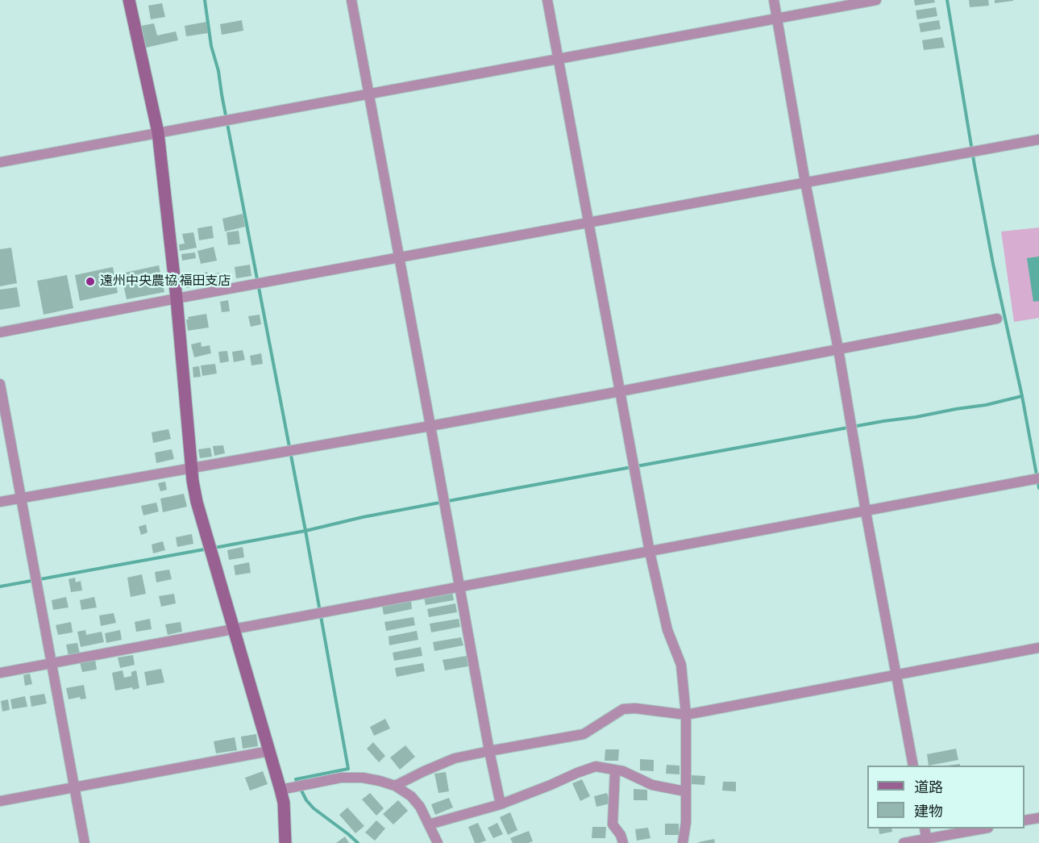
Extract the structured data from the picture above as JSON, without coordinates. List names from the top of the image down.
{
  "places": ["遠州中央農協 福田支店"],
  "legend": ["道路", "建物"]
}
